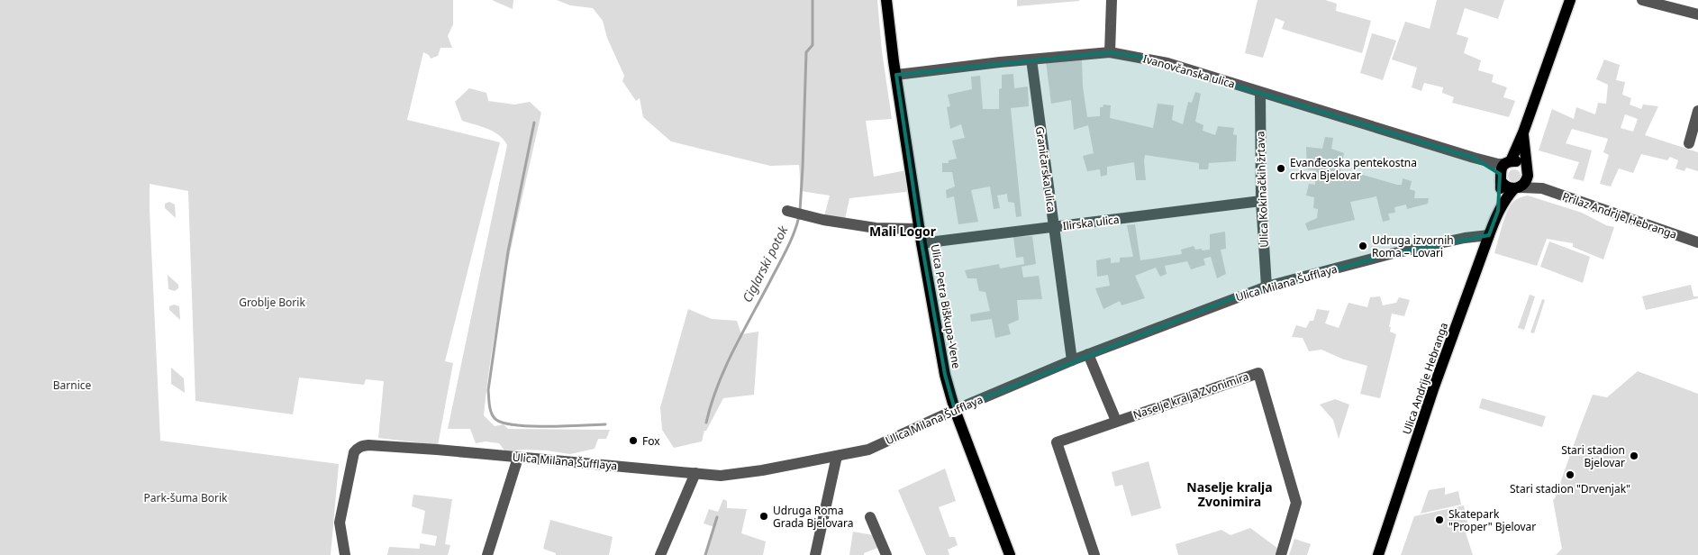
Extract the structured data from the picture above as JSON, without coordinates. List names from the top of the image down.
{
  "streets": {
    "main road": ["Ulica Petra Biškupa-Vene", "Ulica Andrije Hebranga"],
    "street": [
      "Ivanovčanska ulica",
      "Graničarska ulica",
      "Ulica Kokinačkih žrtava",
      "Prilaz Andrije Hebranga",
      "Ilirska ulica",
      "Ulica Milana Šufflaya",
      "Naselje kralja Zvonimira"
    ]
  },
  "crossings": [
    ["Ivanovčanska ulica", "Graničarska ulica"],
    ["Ivanovčanska ulica", "Ulica Kokinačkih žrtava"],
    ["Ivanovčanska ulica", "Prilaz Andrije Hebranga"],
    ["Ivanovčanska ulica", "Ulica Petra Biškupa-Vene"],
    ["Ivanovčanska ulica", "Ulica Andrije Hebranga"],
    ["Graničarska ulica", "Ilirska ulica"],
    ["Graničarska ulica", "Ulica Milana Šufflaya"],
    ["Ulica Kokinačkih žrtava", "Ilirska ulica"],
    ["Ulica Kokinačkih žrtava", "Ulica Milana Šufflaya"],
    ["Prilaz Andrije Hebranga", "Ulica Andrije Hebranga"],
    ["Ilirska ulica", "Ulica Petra Biškupa-Vene"],
    ["Ulica Milana Šufflaya", "Ulica Petra Biškupa-Vene"],
    ["Ulica Milana Šufflaya", "Ulica Andrije Hebranga"]
  ],
  "districts": ["Mali Logor", "Naselje kralja Zvonimira"],
  "water": ["Ciglarski potok"],
  "parks": ["Groblje Borik", "Barnice", "Park-šuma Borik"],
  "places": [
    "Evanđeoska pentekostna crkva Bjelovar",
    "Udruga izvornih Roma – Lovari",
    "Fox",
    "Stari stadion Bjelovar",
    "Stari stadion \"Drvenjak\"",
    "Udruga Roma Grada Bjelovara",
    "Skatepark \"Proper\" Bjelovar"
  ]
}
